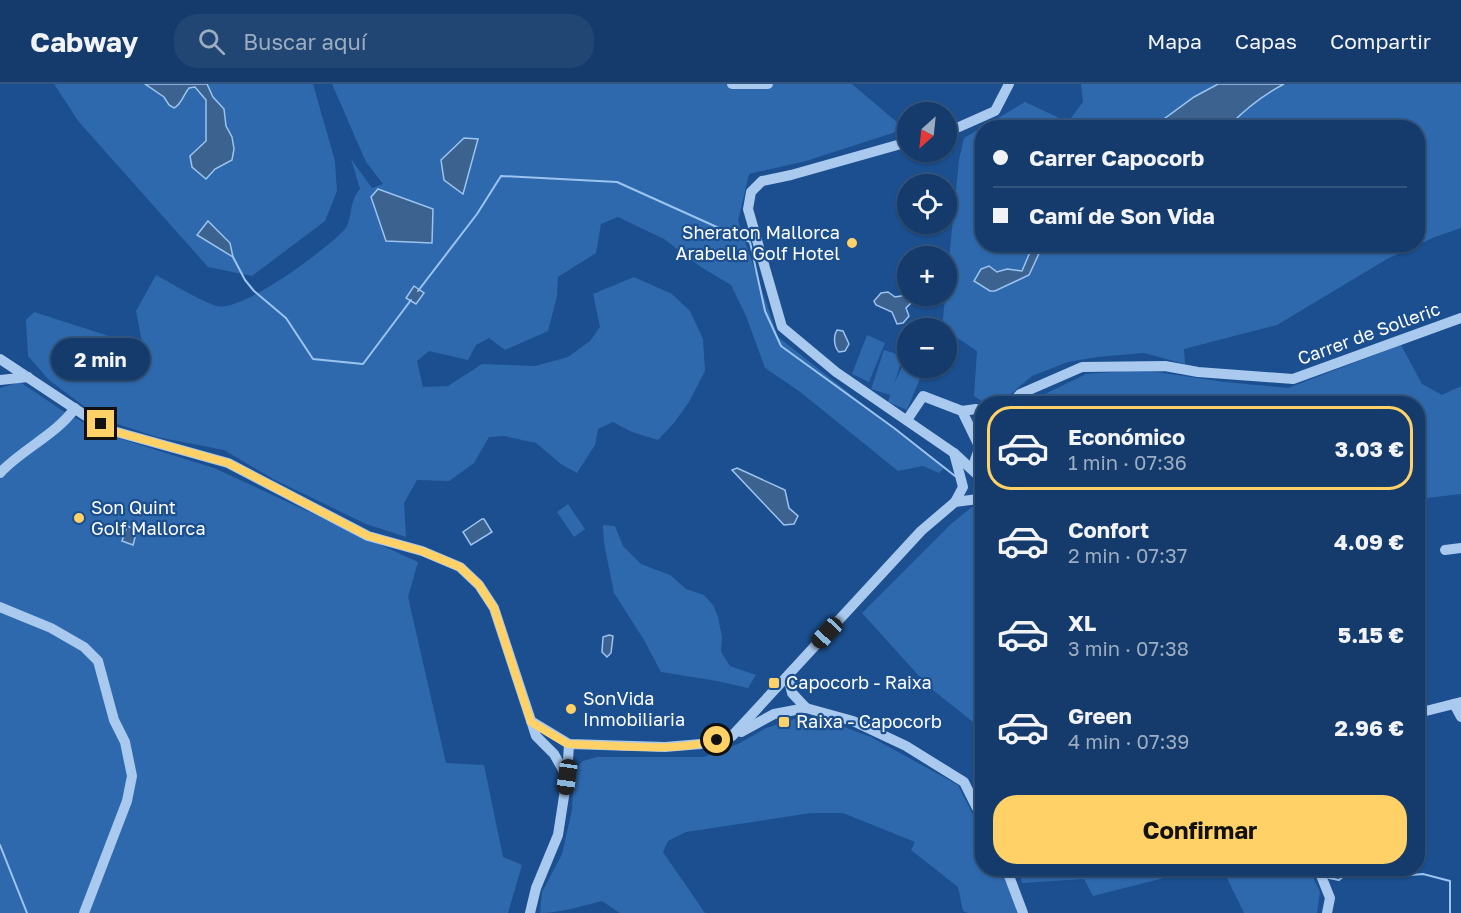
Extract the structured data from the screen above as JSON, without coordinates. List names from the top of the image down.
{
  "streets": {
    "street": ["Carrer de Solleric"]
  },
  "places": {
    "other": ["Sheraton Mallorca Arabella Golf Hotel", "Son Quint Golf Mallorca", "SonVida Inmobiliaria"],
    "transit": ["Capocorb - Raixa", "Raixa - Capocorb"]
  },
  "north": "bottom left",
  "page": {
    "header": "Cabway",
    "search": "Buscar aquí",
    "nav": ["Mapa", "Capas", "Compartir"],
    "map_buttons": ["+", "−"],
    "banner": ["Carrer Capocorb", "Camí de Son Vida"],
    "bubble": "2 min",
    "list": [
      {
        "name": "Económico",
        "note": "1 min · 07:36",
        "value": "3.03 €"
      },
      {
        "name": "Confort",
        "note": "2 min · 07:37",
        "value": "4.09 €"
      },
      {
        "name": "XL",
        "note": "3 min · 07:38",
        "value": "5.15 €"
      },
      {
        "name": "Green",
        "note": "4 min · 07:39",
        "value": "2.96 €"
      }
    ],
    "buttons": "Confirmar"
  }
}
